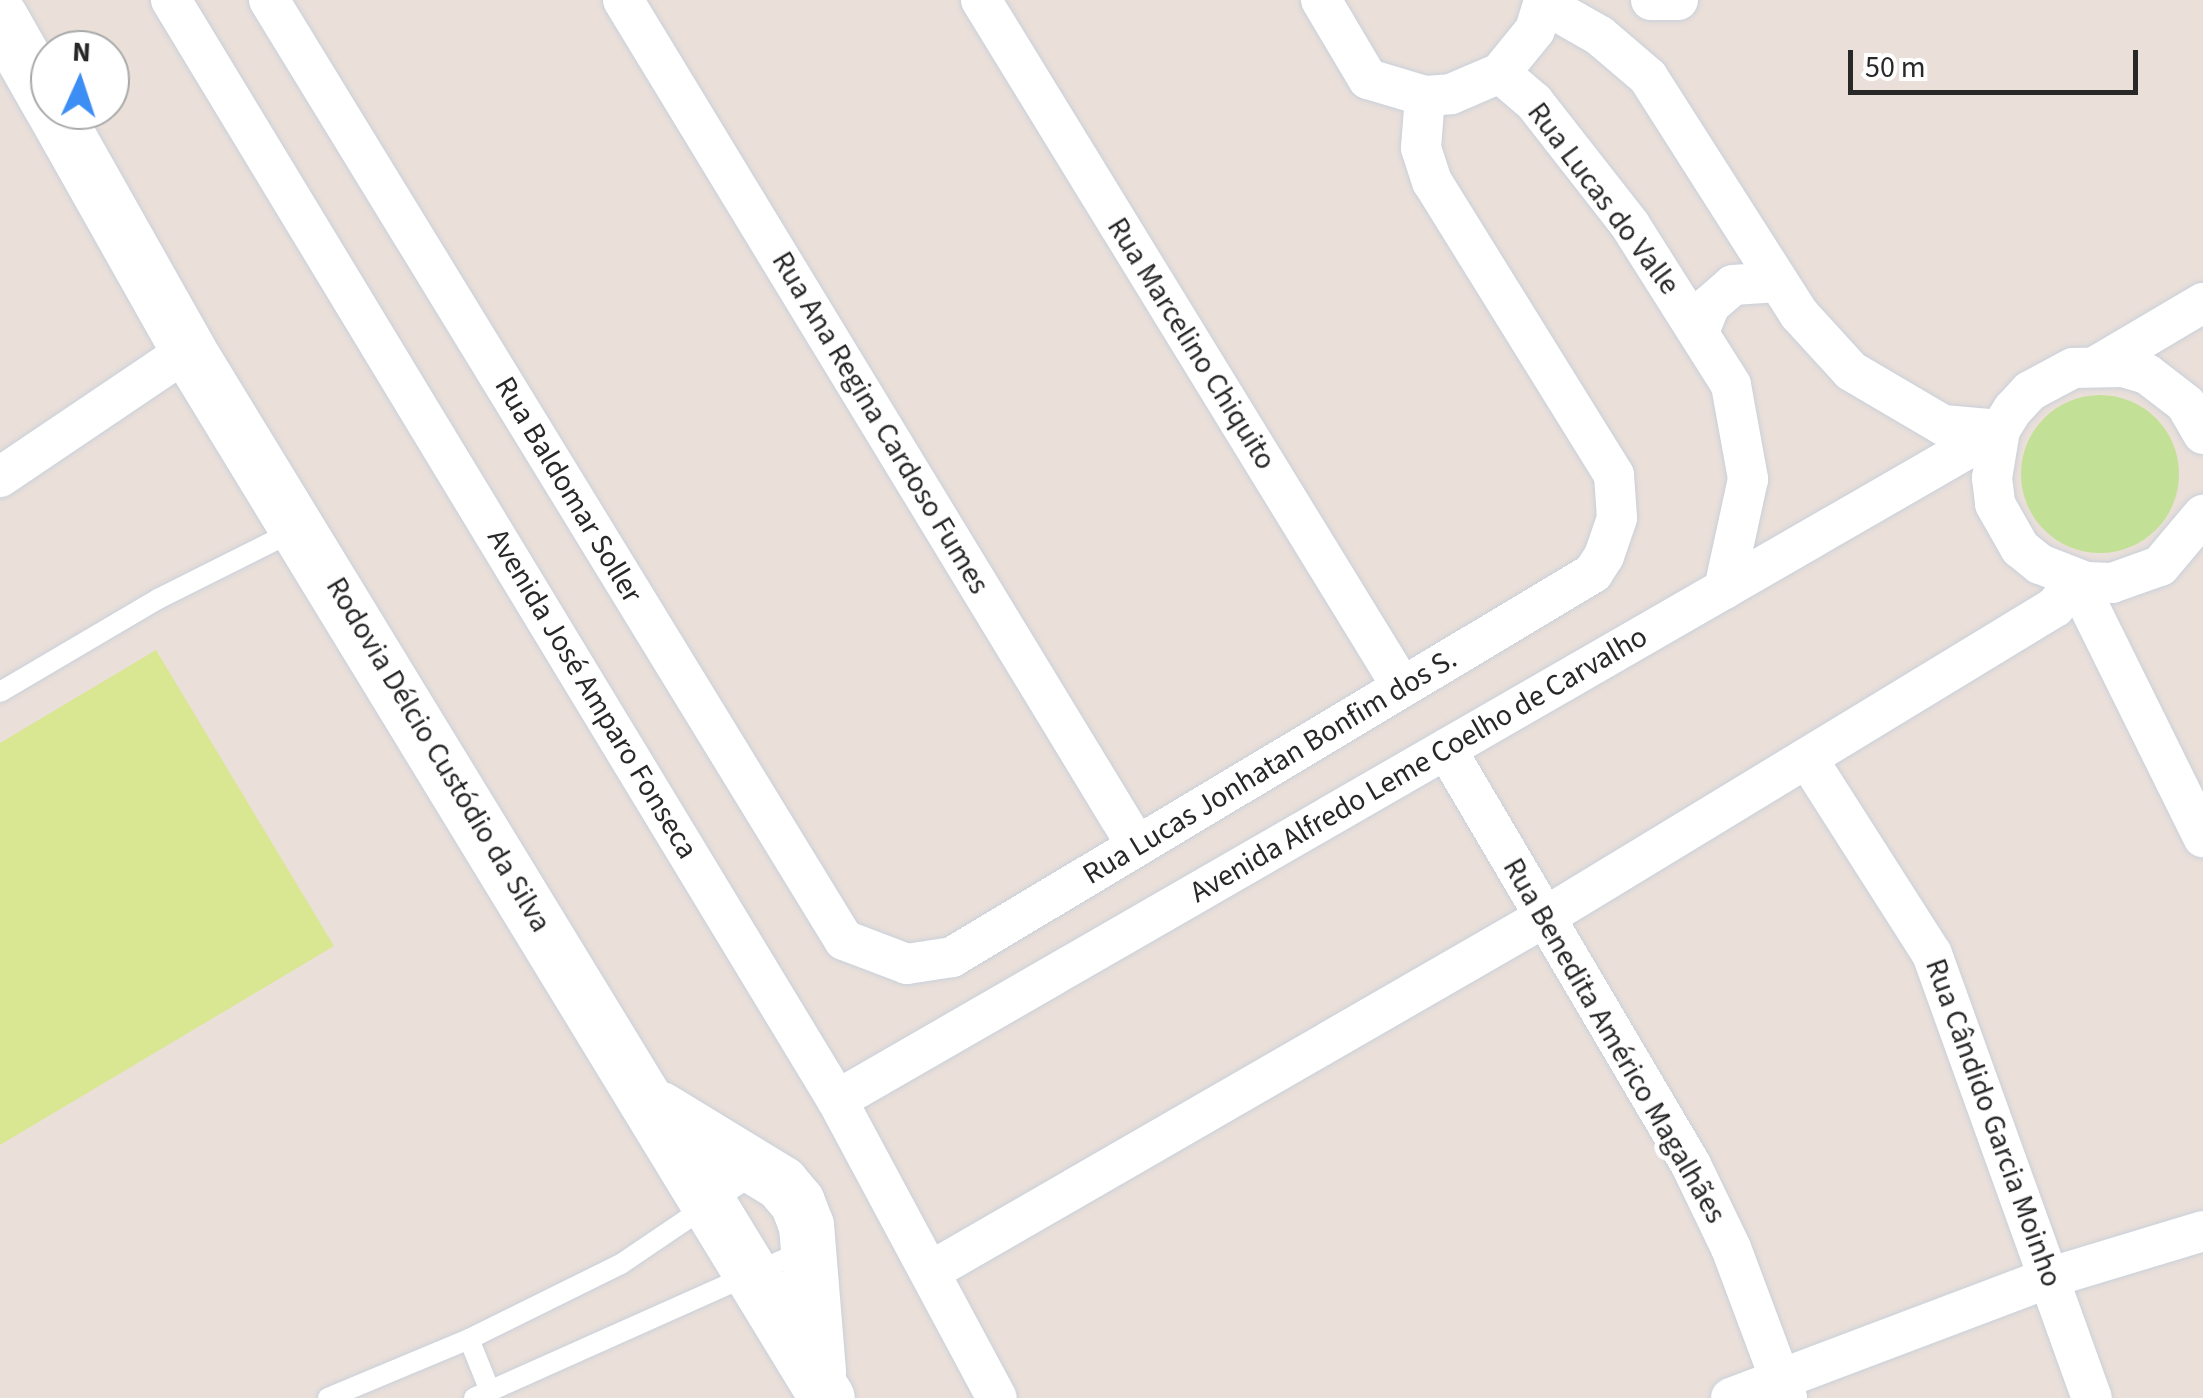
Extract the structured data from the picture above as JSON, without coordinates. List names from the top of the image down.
{
  "streets": {
    "main road": ["Rodovia Délcio Custódio da Silva"],
    "street": [
      "Rua Lucas do Valle",
      "Rua Marcelino Chiquito",
      "Rua Ana Regina Cardoso Fumes",
      "Rua Baldomar Soller",
      "Avenida José Amparo Fonseca",
      "Avenida Alfredo Leme Coelho de Carvalho",
      "Rua Lucas Jonhatan Bonfim dos S.",
      "Rua Benedita Américo Magalhães",
      "Rua Cândido Garcia Moinho"
    ]
  },
  "crossings": [
    ["Rua Lucas do Valle", "Avenida Alfredo Leme Coelho de Carvalho"],
    ["Rua Marcelino Chiquito", "Rua Lucas Jonhatan Bonfim dos S."],
    ["Rua Ana Regina Cardoso Fumes", "Rua Lucas Jonhatan Bonfim dos S."],
    ["Rua Baldomar Soller", "Rua Lucas Jonhatan Bonfim dos S."],
    ["Avenida José Amparo Fonseca", "Avenida Alfredo Leme Coelho de Carvalho"],
    ["Avenida Alfredo Leme Coelho de Carvalho", "Rua Benedita Américo Magalhães"]
  ],
  "scale_bar": "50 m",
  "north": "top"
}
